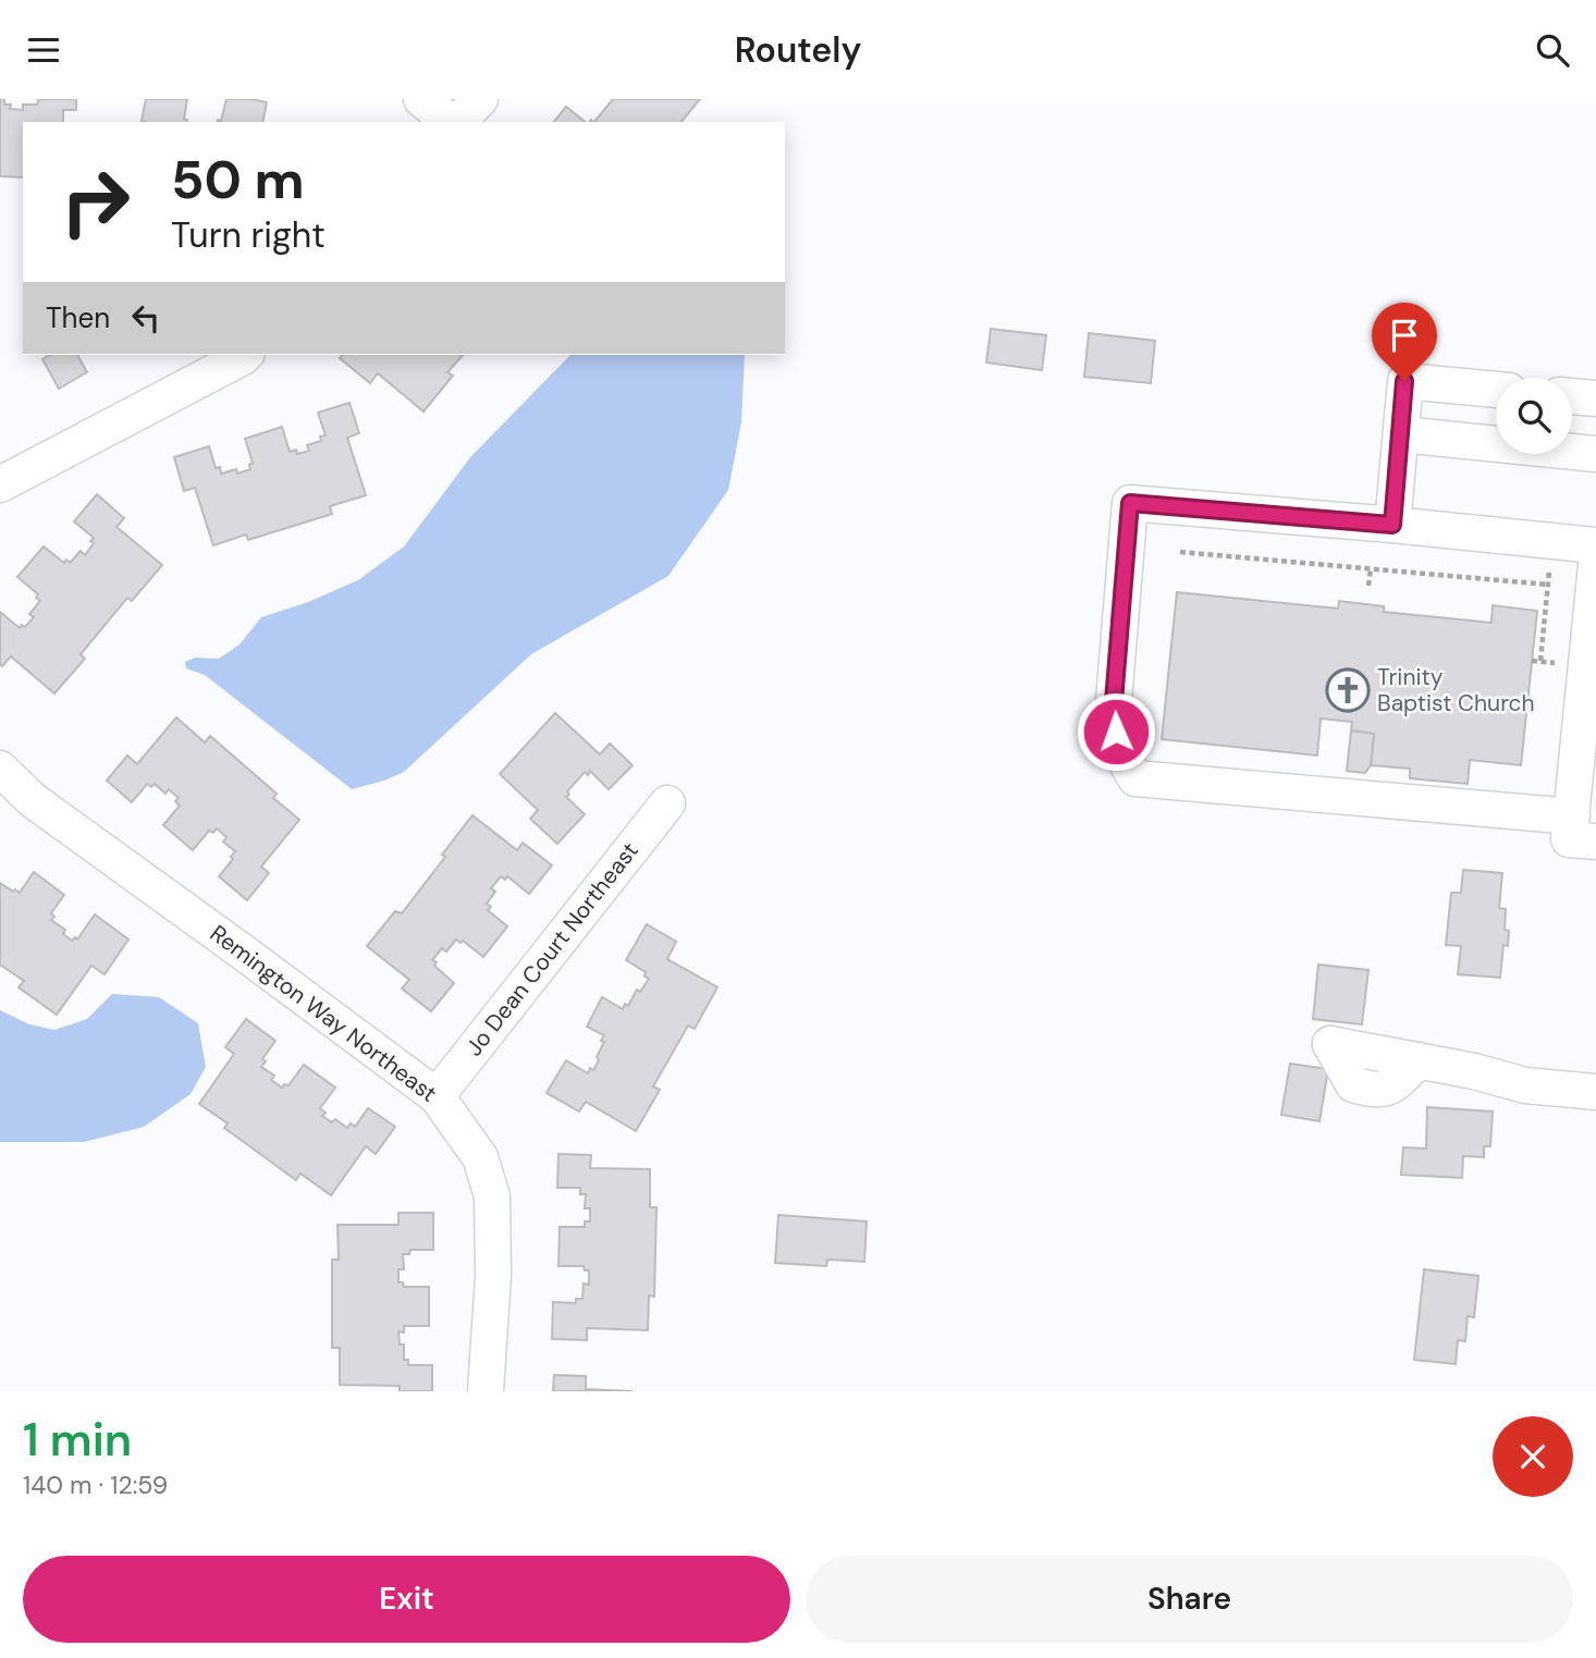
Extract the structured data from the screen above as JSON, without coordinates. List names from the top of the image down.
{
  "streets": {
    "street": ["Jo Dean Court Northeast", "Remington Way Northeast"]
  },
  "crossings": [
    ["Jo Dean Court Northeast", "Remington Way Northeast"]
  ],
  "places": {
    "church": ["Trinity Baptist Church"]
  },
  "page": {
    "header": "Routely",
    "turn": ["50 m", "Turn right"],
    "then": "Then",
    "heading": ["1 min", "140 m · 12:59"],
    "buttons": ["Exit", "Share"]
  }
}
